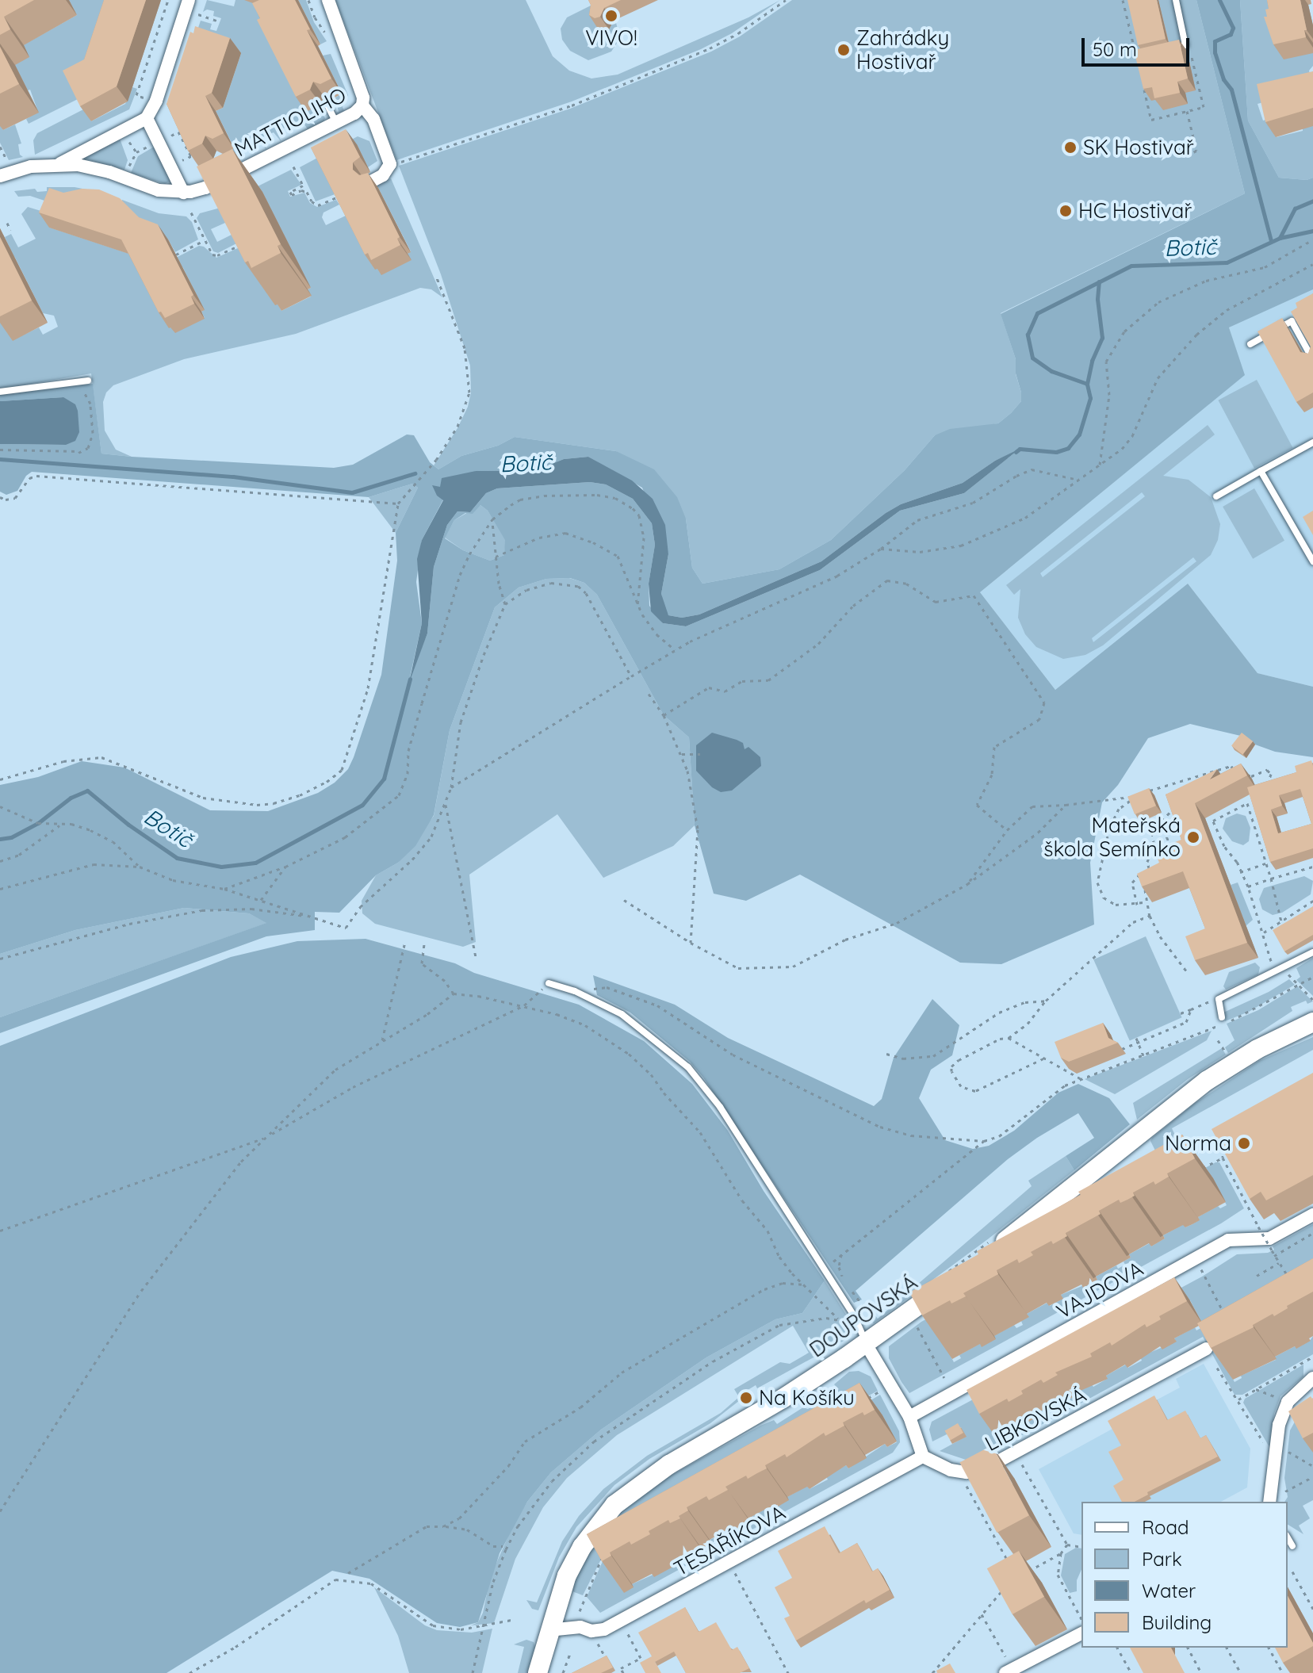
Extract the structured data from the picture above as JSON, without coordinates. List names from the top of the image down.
{
  "streets": {
    "street": [
      "MATTIOLIHO",
      "VAJDOVA",
      "DOUPOVSKÁ",
      "LIBKOVSKÁ",
      "TESAŘÍKOVA"
    ]
  },
  "crossings": [
    ["DOUPOVSKÁ", "TESAŘÍKOVA"],
    ["LIBKOVSKÁ", "TESAŘÍKOVA"]
  ],
  "water": ["Botič"],
  "places": [
    "VIVO!",
    "Zahrádky Hostivař",
    "SK Hostivař",
    "HC Hostivař",
    "Mateřská škola Semínko",
    "Norma",
    "Na Košíku"
  ],
  "legend": [
    "Road",
    "Park",
    "Water",
    "Building"
  ],
  "scale_bar": "50 m"
}
